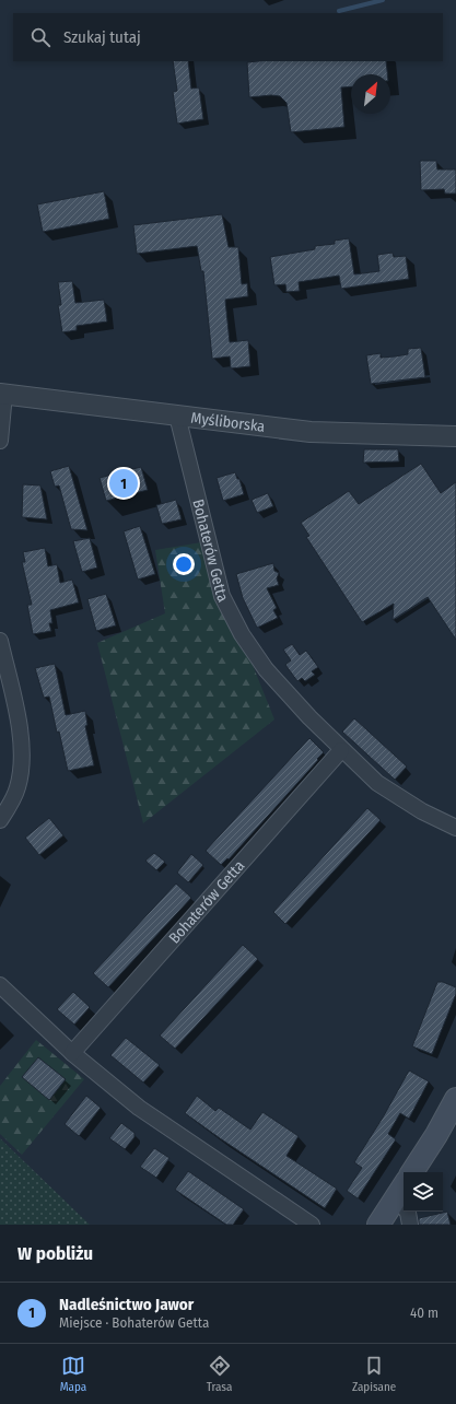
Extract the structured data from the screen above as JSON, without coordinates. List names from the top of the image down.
{
  "streets": {
    "street": ["Myśliborska", "Bohaterów Getta"]
  },
  "crossings": [
    ["Myśliborska", "Bohaterów Getta"]
  ],
  "north": "top right",
  "page": {
    "search": "Szukaj tutaj",
    "pins": "1",
    "heading": "W pobliżu",
    "list": [
      {
        "mark": "1",
        "name": "Nadleśnictwo Jawor",
        "note": "Miejsce · Bohaterów Getta",
        "value": "40 m"
      }
    ],
    "nav": ["Mapa", "Trasa", "Zapisane"]
  }
}
